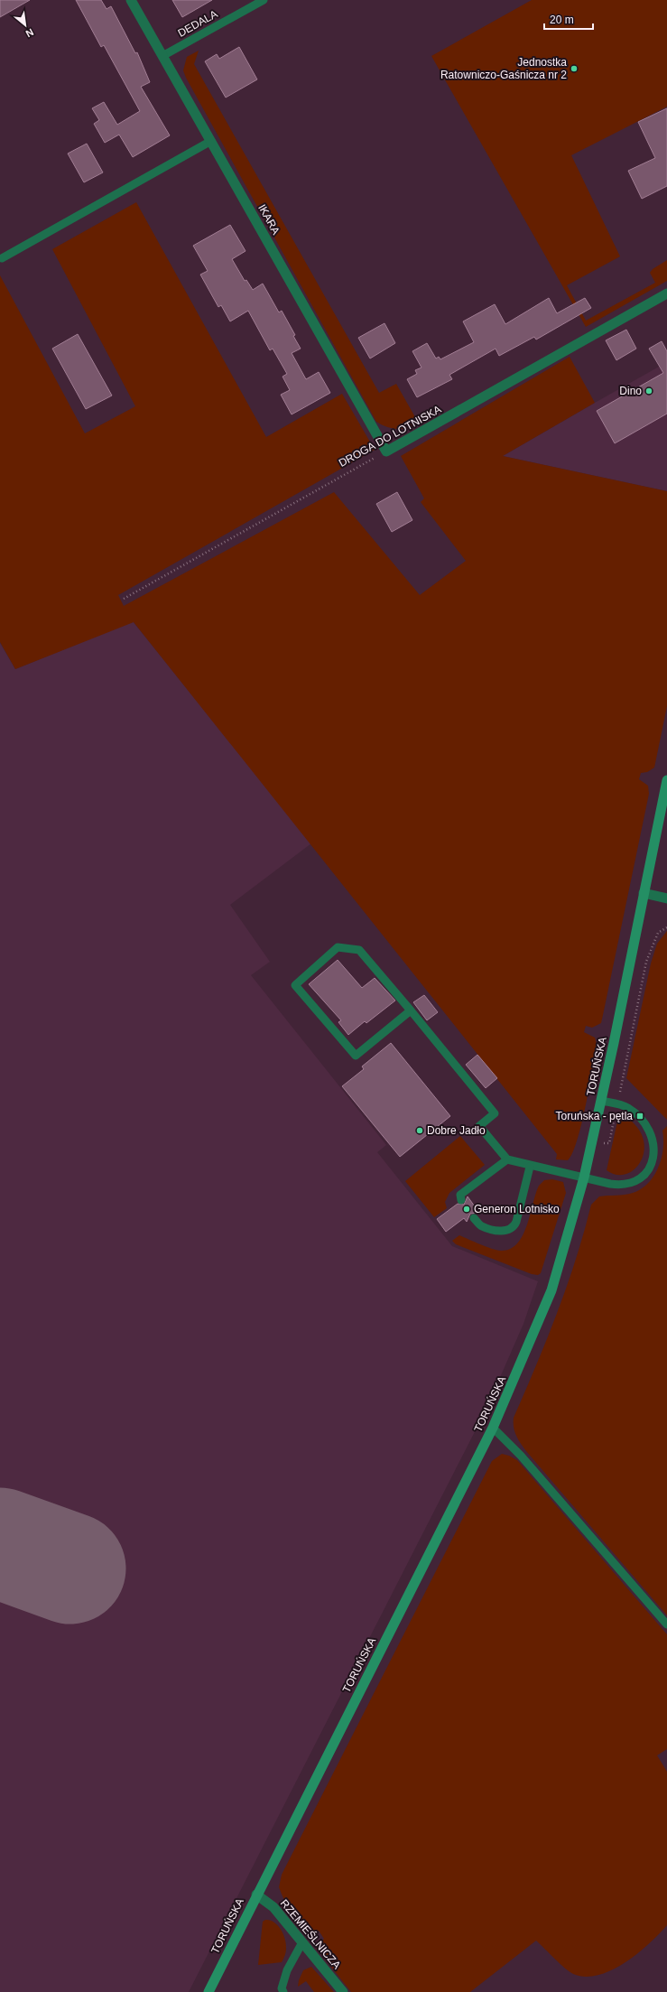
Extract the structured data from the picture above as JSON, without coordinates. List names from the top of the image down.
{
  "streets": {
    "main road": ["TORUŃSKA"],
    "street": ["IKARA", "DROGA DO LOTNISKA", "RZEMIEŚLNICZA"],
    "lane": ["DEDALA"]
  },
  "crossings": [
    ["DEDALA", "IKARA"],
    ["IKARA", "DROGA DO LOTNISKA"],
    ["TORUŃSKA", "RZEMIEŚLNICZA"]
  ],
  "places": {
    "other": [
      "Jednostka Ratowniczo-Gaśnicza nr 2",
      "Dino",
      "Dobre Jadło",
      "Generon Lotnisko"
    ],
    "transit": ["Toruńska - pętla"]
  },
  "scale_bar": "20 m",
  "north": "bottom right"
}
